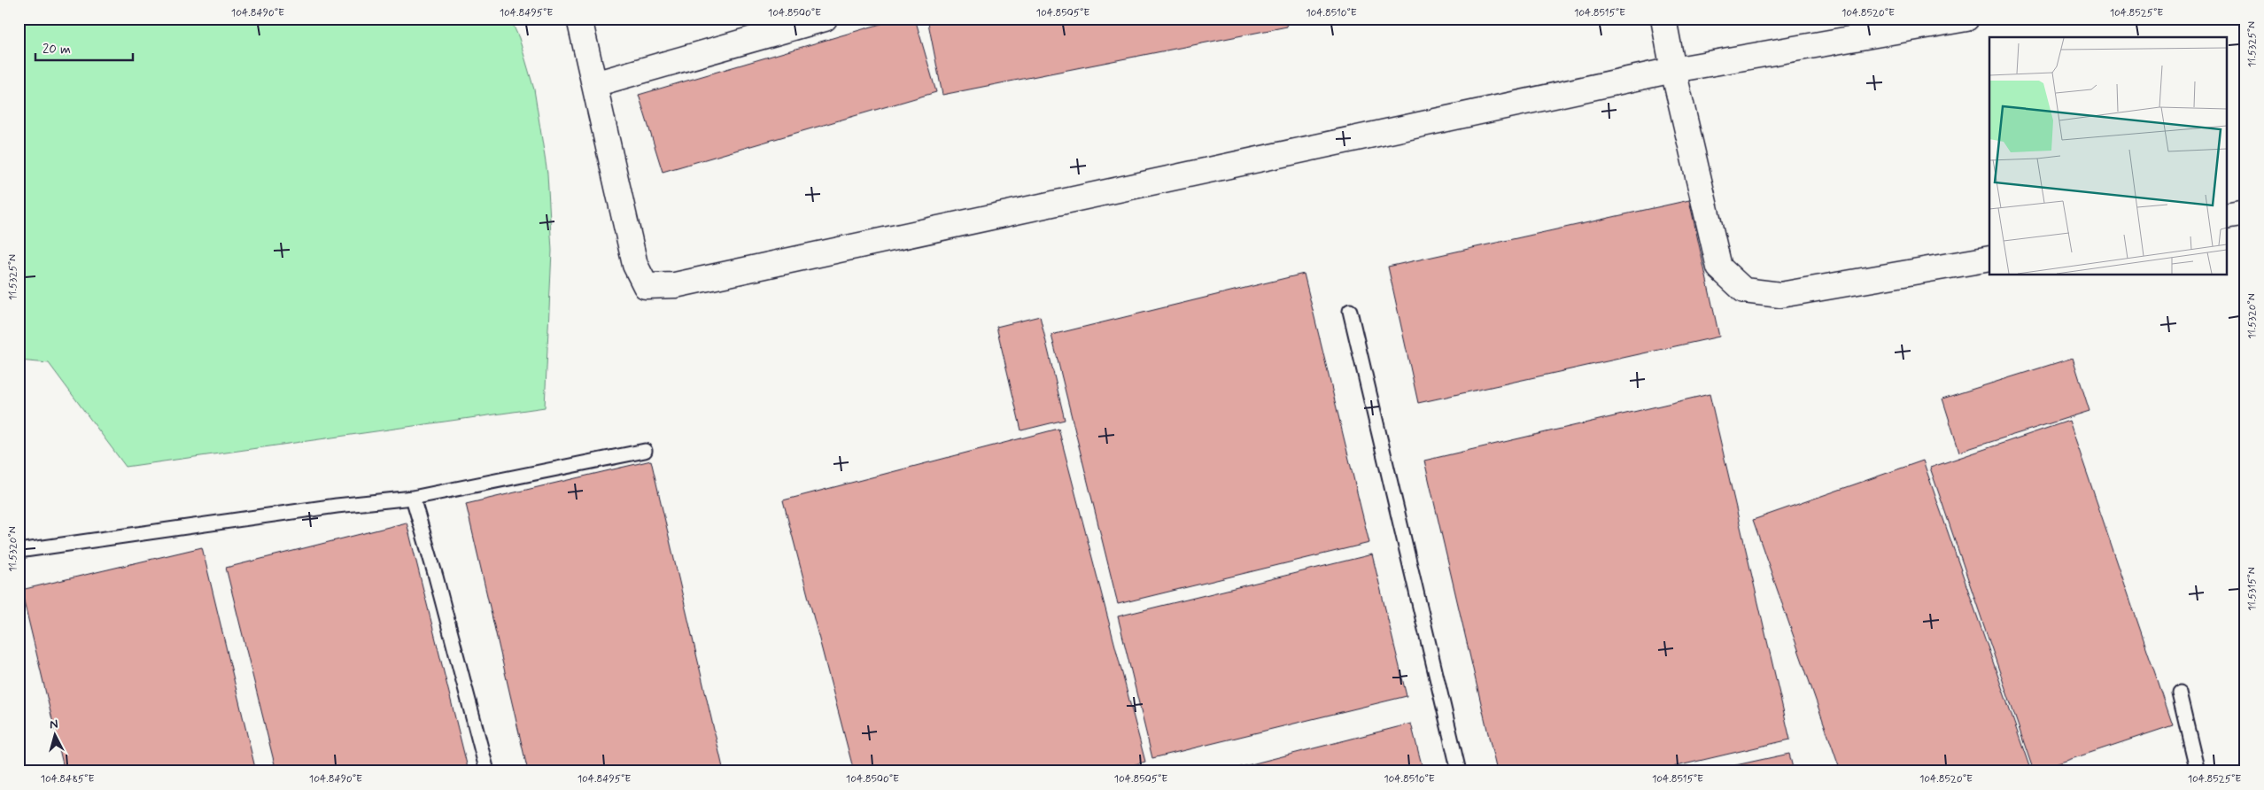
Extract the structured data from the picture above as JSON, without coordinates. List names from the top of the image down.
{
  "scale_bar": "20 m",
  "north": "top",
  "coordinates": [
    "104.8490°E",
    "104.8495°E",
    "104.8500°E",
    "104.8505°E",
    "104.8510°E",
    "104.8515°E",
    "104.8520°E",
    "104.8525°E",
    "11.5325°N",
    "11.5320°N",
    "11.5315°N",
    "104.8485°E"
  ]
}
